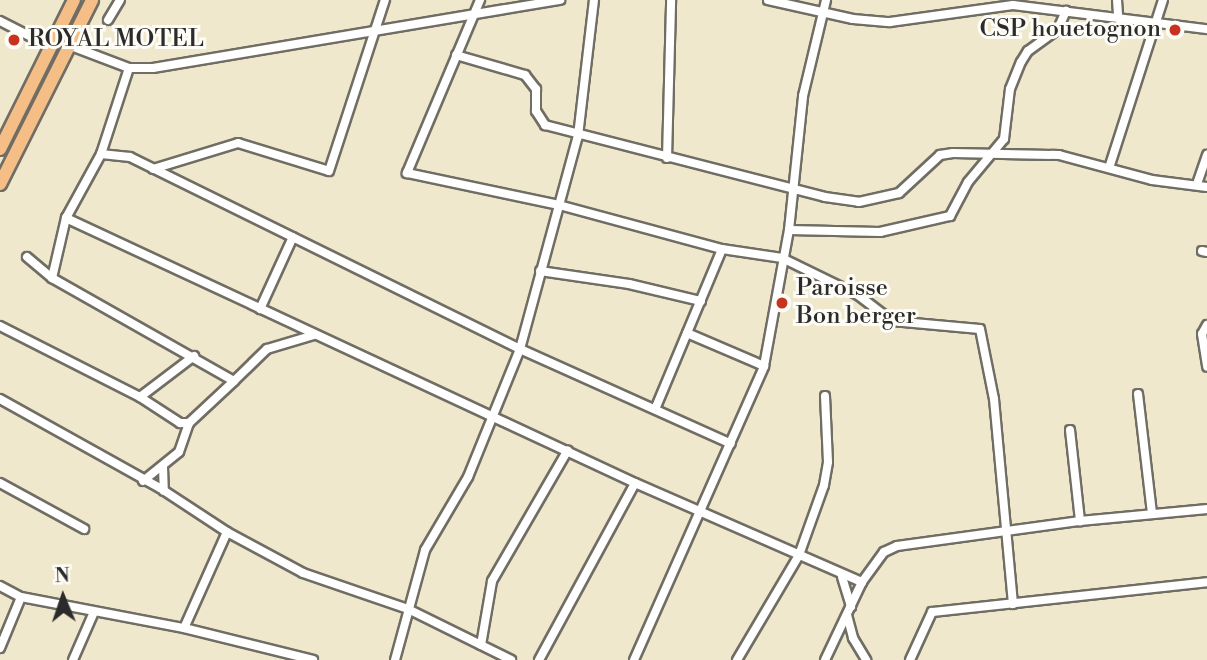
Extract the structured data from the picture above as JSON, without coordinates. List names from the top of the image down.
{
  "places": ["CSP houetognon", "ROYAL MOTEL", "Paroisse Bon berger"],
  "north": "top"
}
